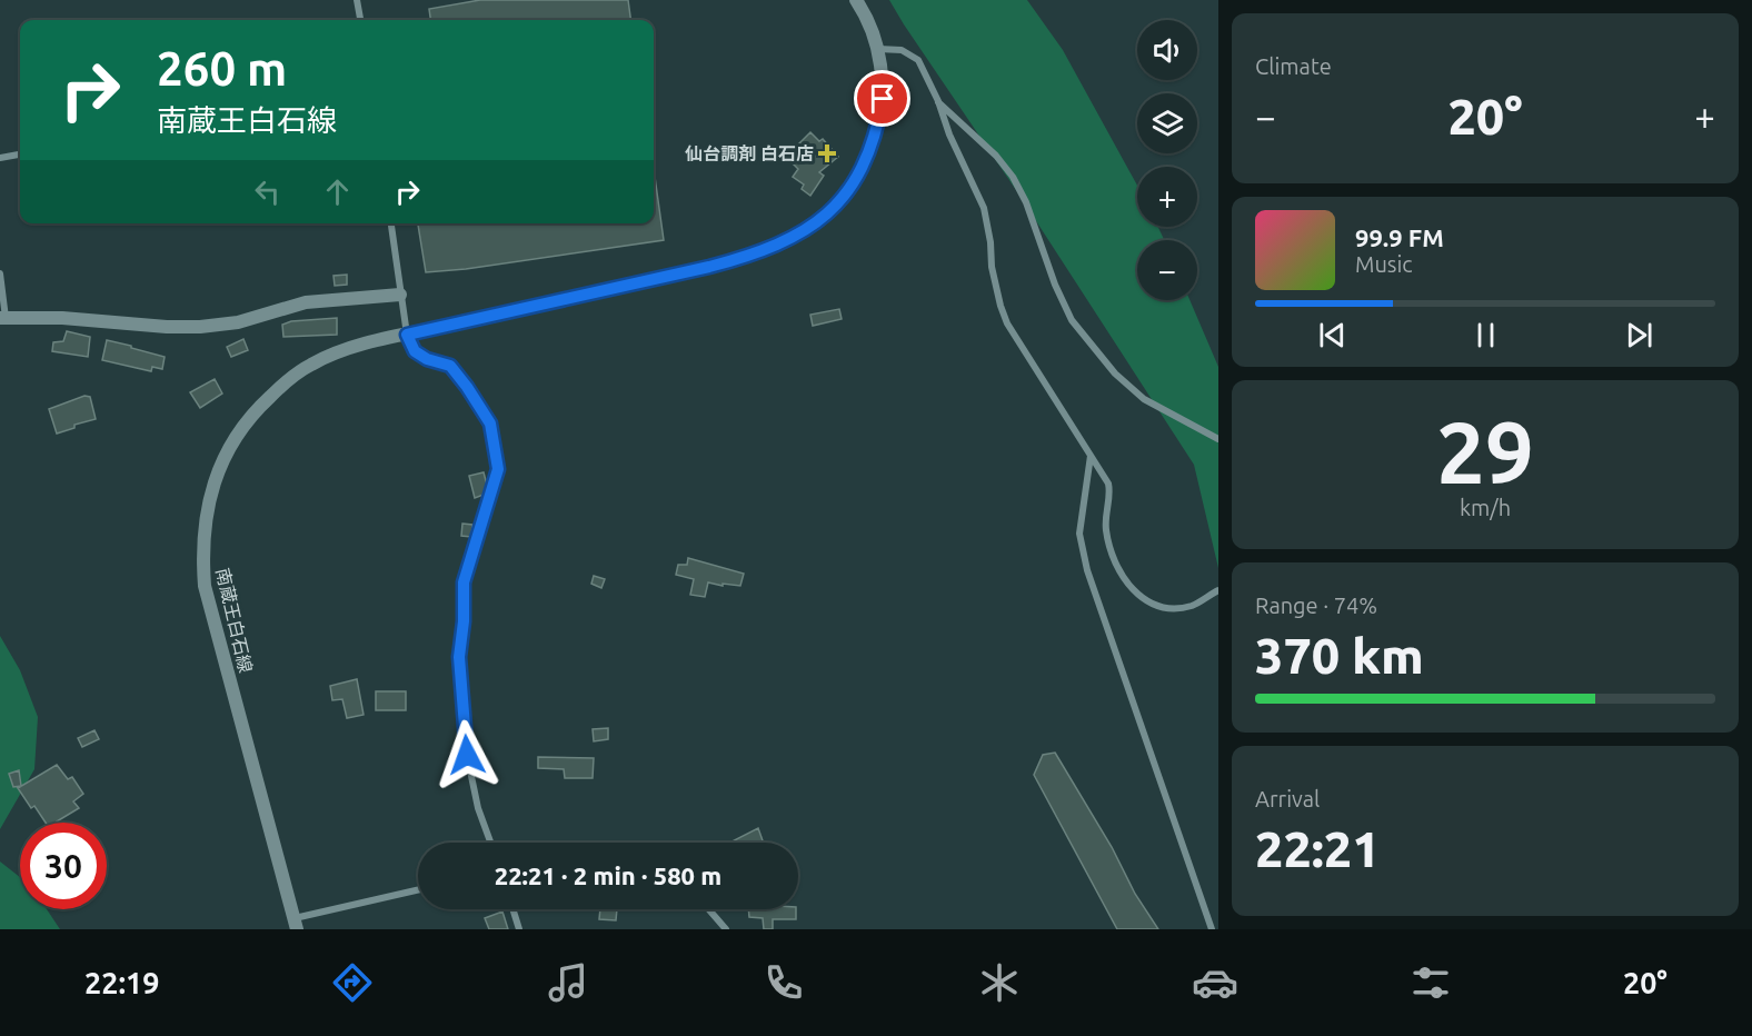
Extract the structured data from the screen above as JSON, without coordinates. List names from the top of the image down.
{
  "streets": {
    "main road": ["南蔵王白石線"]
  },
  "places": {
    "health": ["仙台調剤 白石店"]
  },
  "page": {
    "tile": [
      "Climate",
      ["29", "km/h"],
      ["Range · 74%", "370 km"],
      ["Arrival", "22:21"]
    ],
    "map_buttons": ["+", "−"],
    "turn": ["260 m", "南蔵王白石線"],
    "heat": ["−", "20°", "+"],
    "song": ["99.9 FM", "Music"],
    "limit": "30",
    "trip": "22:21 · 2 min · 580 m",
    "tabs": ["22:19", "20°"]
  }
}
